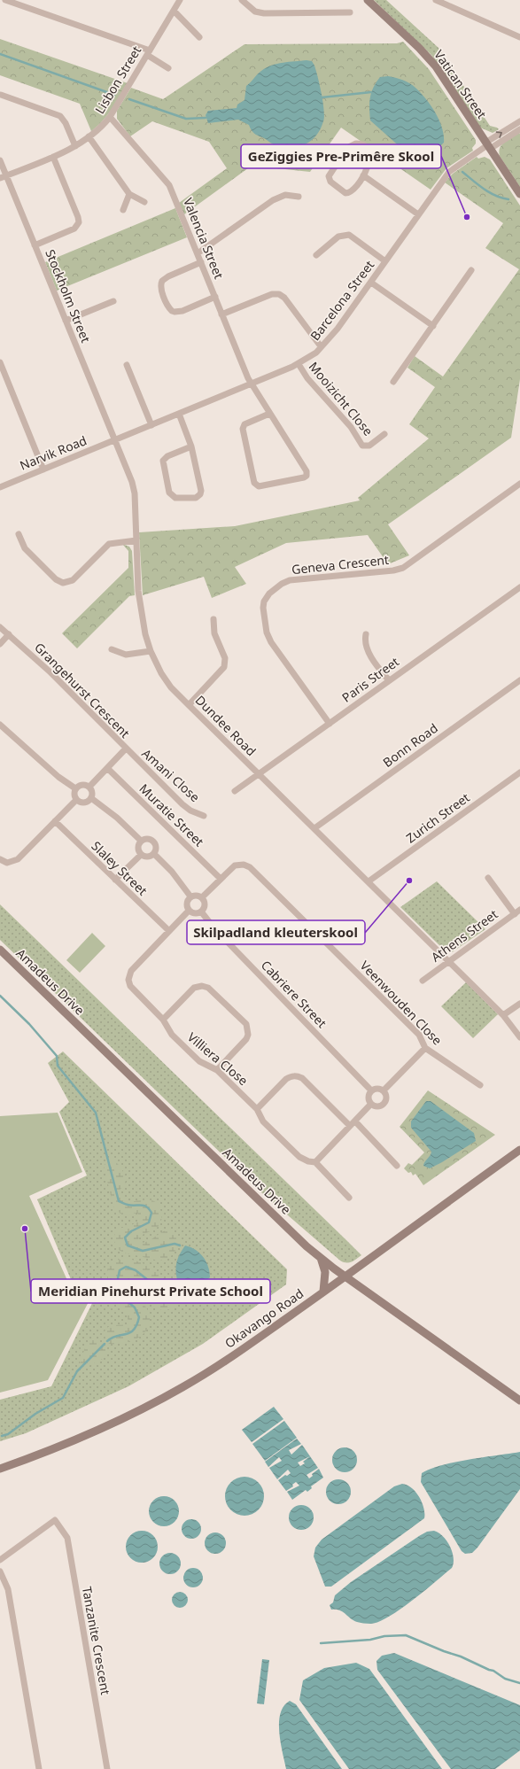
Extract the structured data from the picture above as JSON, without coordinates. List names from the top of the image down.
{
  "streets": {
    "street": [
      "Lisbon Street",
      "Vatican Street",
      "Valencia Street",
      "Stockholm Street",
      "Barcelona Street",
      "Mooizicht Close",
      "Narvik Road",
      "Geneva Crescent",
      "Paris Street",
      "Grangehurst Crescent",
      "Dundee Road",
      "Bonn Road",
      "Amani Close",
      "Muratie Street",
      "Zurich Street",
      "Slaley Street",
      "Athens Street",
      "Amadeus Drive",
      "Cabriere Street",
      "Veenwouden Close",
      "Villiera Close",
      "Okavango Road",
      "Tanzanite Crescent"
    ]
  },
  "crossings": [
    ["Lisbon Street", "Valencia Street"],
    ["Lisbon Street", "Stockholm Street"],
    ["Vatican Street", "Barcelona Street"],
    ["Valencia Street", "Barcelona Street"],
    ["Stockholm Street", "Barcelona Street"],
    ["Stockholm Street", "Narvik Road"],
    ["Stockholm Street", "Dundee Road"],
    ["Barcelona Street", "Mooizicht Close"],
    ["Barcelona Street", "Narvik Road"],
    ["Barcelona Street", "Dundee Road"],
    ["Narvik Road", "Dundee Road"],
    ["Geneva Crescent", "Paris Street"],
    ["Paris Street", "Dundee Road"],
    ["Grangehurst Crescent", "Amani Close"],
    ["Grangehurst Crescent", "Muratie Street"],
    ["Dundee Road", "Bonn Road"],
    ["Dundee Road", "Zurich Street"],
    ["Dundee Road", "Athens Street"],
    ["Muratie Street", "Veenwouden Close"],
    ["Slaley Street", "Villiera Close"],
    ["Amadeus Drive", "Okavango Road"],
    ["Cabriere Street", "Veenwouden Close"],
    ["Cabriere Street", "Villiera Close"],
    ["Veenwouden Close", "Villiera Close"]
  ],
  "places": ["GeZiggies Pre-Primêre Skool", "Skilpadland kleuterskool", "Meridian Pinehurst Private School"]
}
